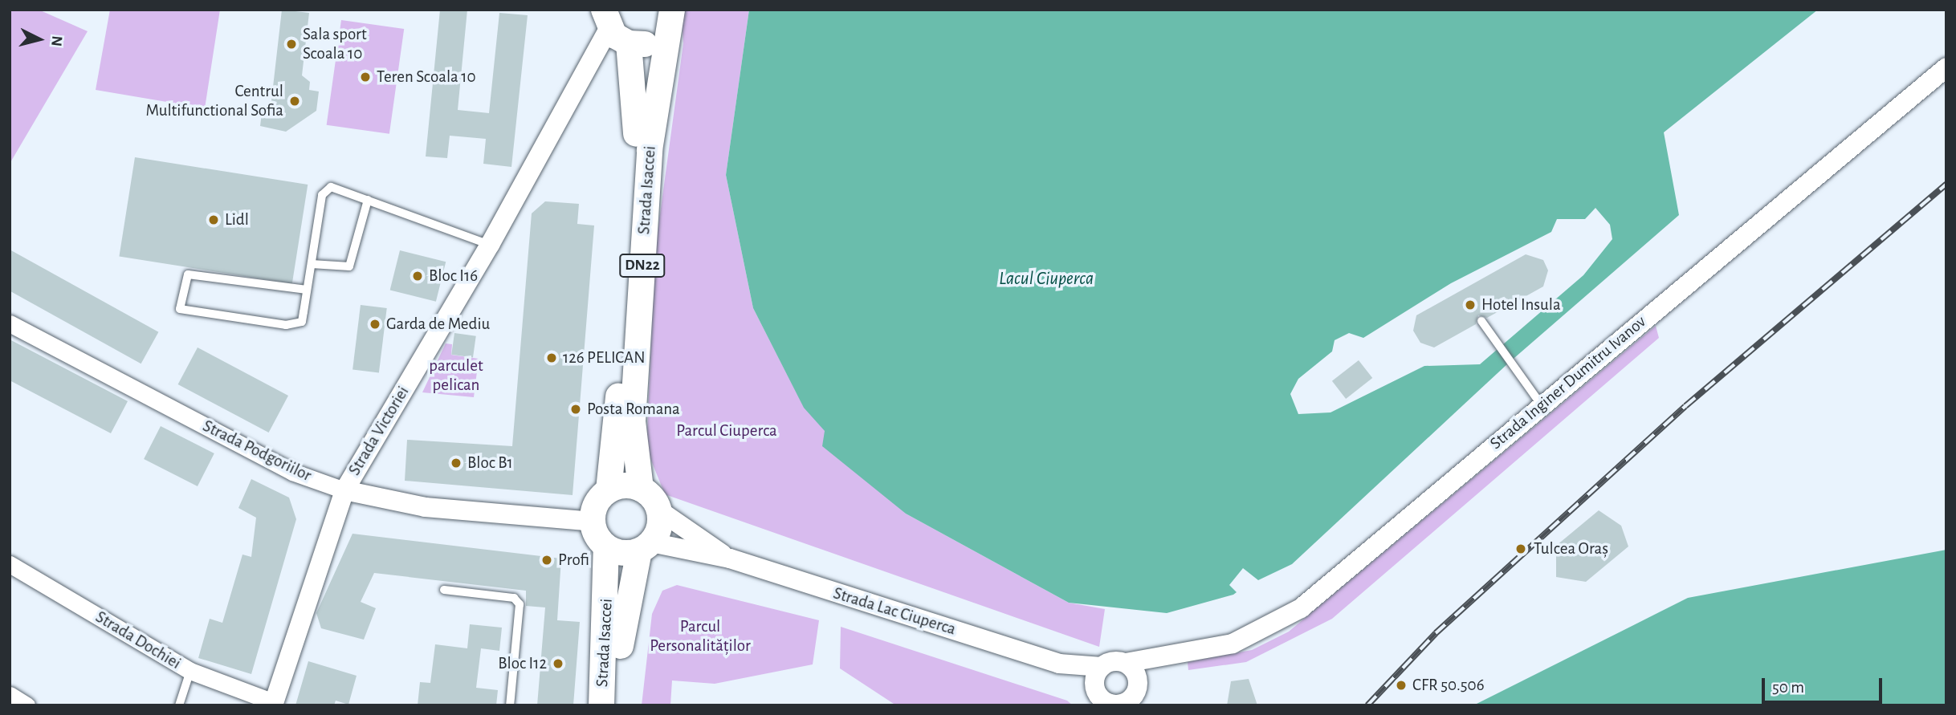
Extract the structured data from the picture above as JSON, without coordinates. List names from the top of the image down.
{
  "streets": {
    "main road": ["Strada Isaccei", "DN22"],
    "street": [
      "Strada Inginer Dumitru Ivanov",
      "Strada Victoriei",
      "Strada Podgoriilor",
      "Strada Lac Ciuperca",
      "Strada Dochiei"
    ]
  },
  "crossings": [
    ["Strada Isaccei", "Strada Podgoriilor"],
    ["Strada Isaccei", "Strada Lac Ciuperca"],
    ["Strada Inginer Dumitru Ivanov", "Strada Lac Ciuperca"],
    ["Strada Victoriei", "Strada Podgoriilor"],
    ["Strada Victoriei", "Strada Dochiei"],
    ["Strada Podgoriilor", "Strada Lac Ciuperca"]
  ],
  "water": ["Lacul Ciuperca"],
  "parks": ["parculet pelican", "Parcul Ciuperca", "Parcul Personalităților"],
  "places": [
    "Sala sport Scoala 10",
    "Teren Scoala 10",
    "Centrul Multifunctional Sofia",
    "Lidl",
    "Bloc I16",
    "Hotel Insula",
    "Garda de Mediu",
    "126 PELICAN",
    "Posta Romana",
    "Bloc B1",
    "Tulcea Oraș",
    "Profi",
    "Bloc I12",
    "CFR 50.506"
  ],
  "scale_bar": "50 m",
  "north": "right"
}
